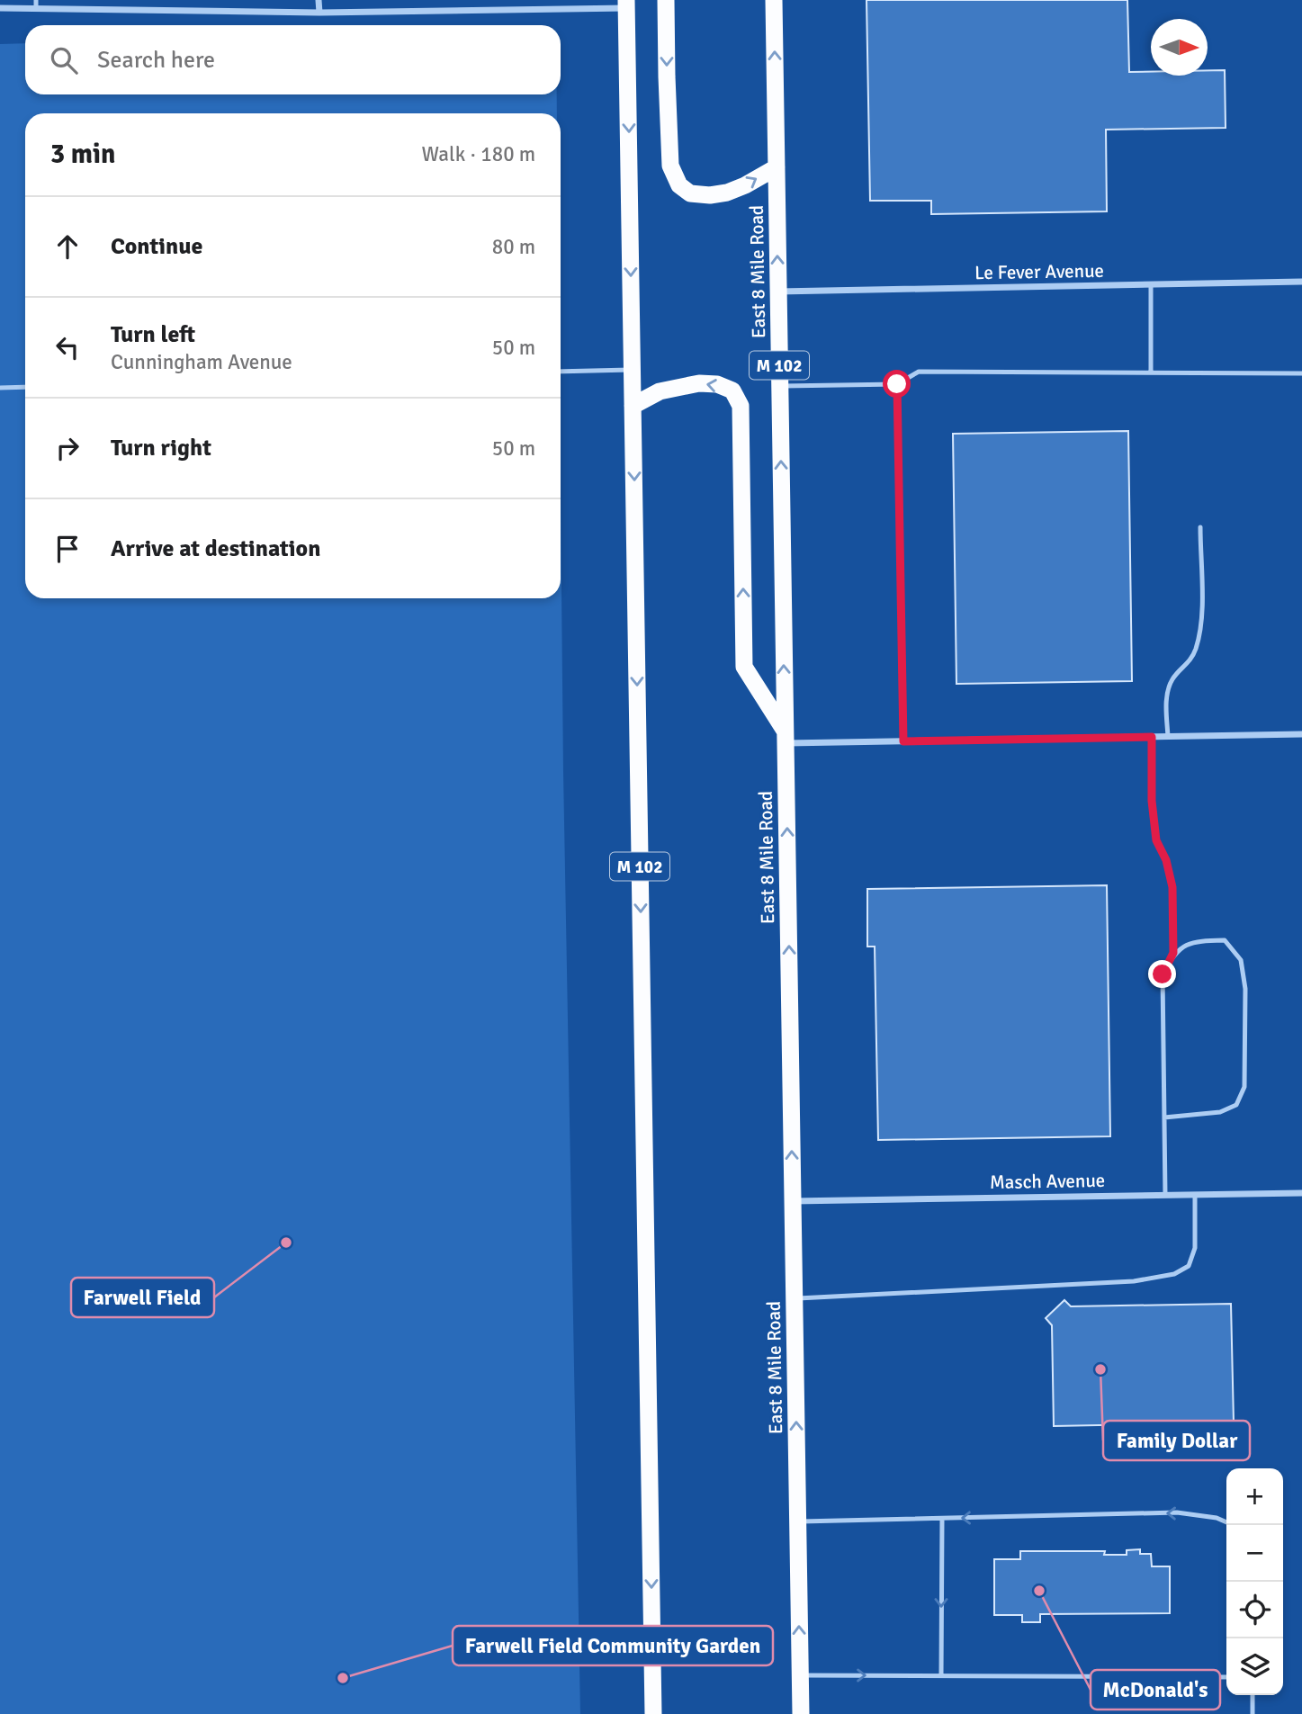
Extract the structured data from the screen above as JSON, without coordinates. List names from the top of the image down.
{
  "streets": {
    "highway": ["East 8 Mile Road", "M 102"],
    "street": ["Le Fever Avenue", "Masch Avenue"]
  },
  "crossings": [
    ["East 8 Mile Road", "Le Fever Avenue"],
    ["East 8 Mile Road", "Masch Avenue"]
  ],
  "places": [
    "Farwell Field",
    "Family Dollar",
    "McDonald's",
    "Farwell Field Community Garden"
  ],
  "north": "right",
  "page": {
    "search": "Search here",
    "heading": ["3 min", "Walk · 180 m"],
    "list": [
      ["Continue", "80 m"],
      ["Turn left", "Cunningham Avenue", "50 m"],
      ["Turn right", "50 m"],
      "Arrive at destination"
    ],
    "map_buttons": ["+", "−"]
  }
}
